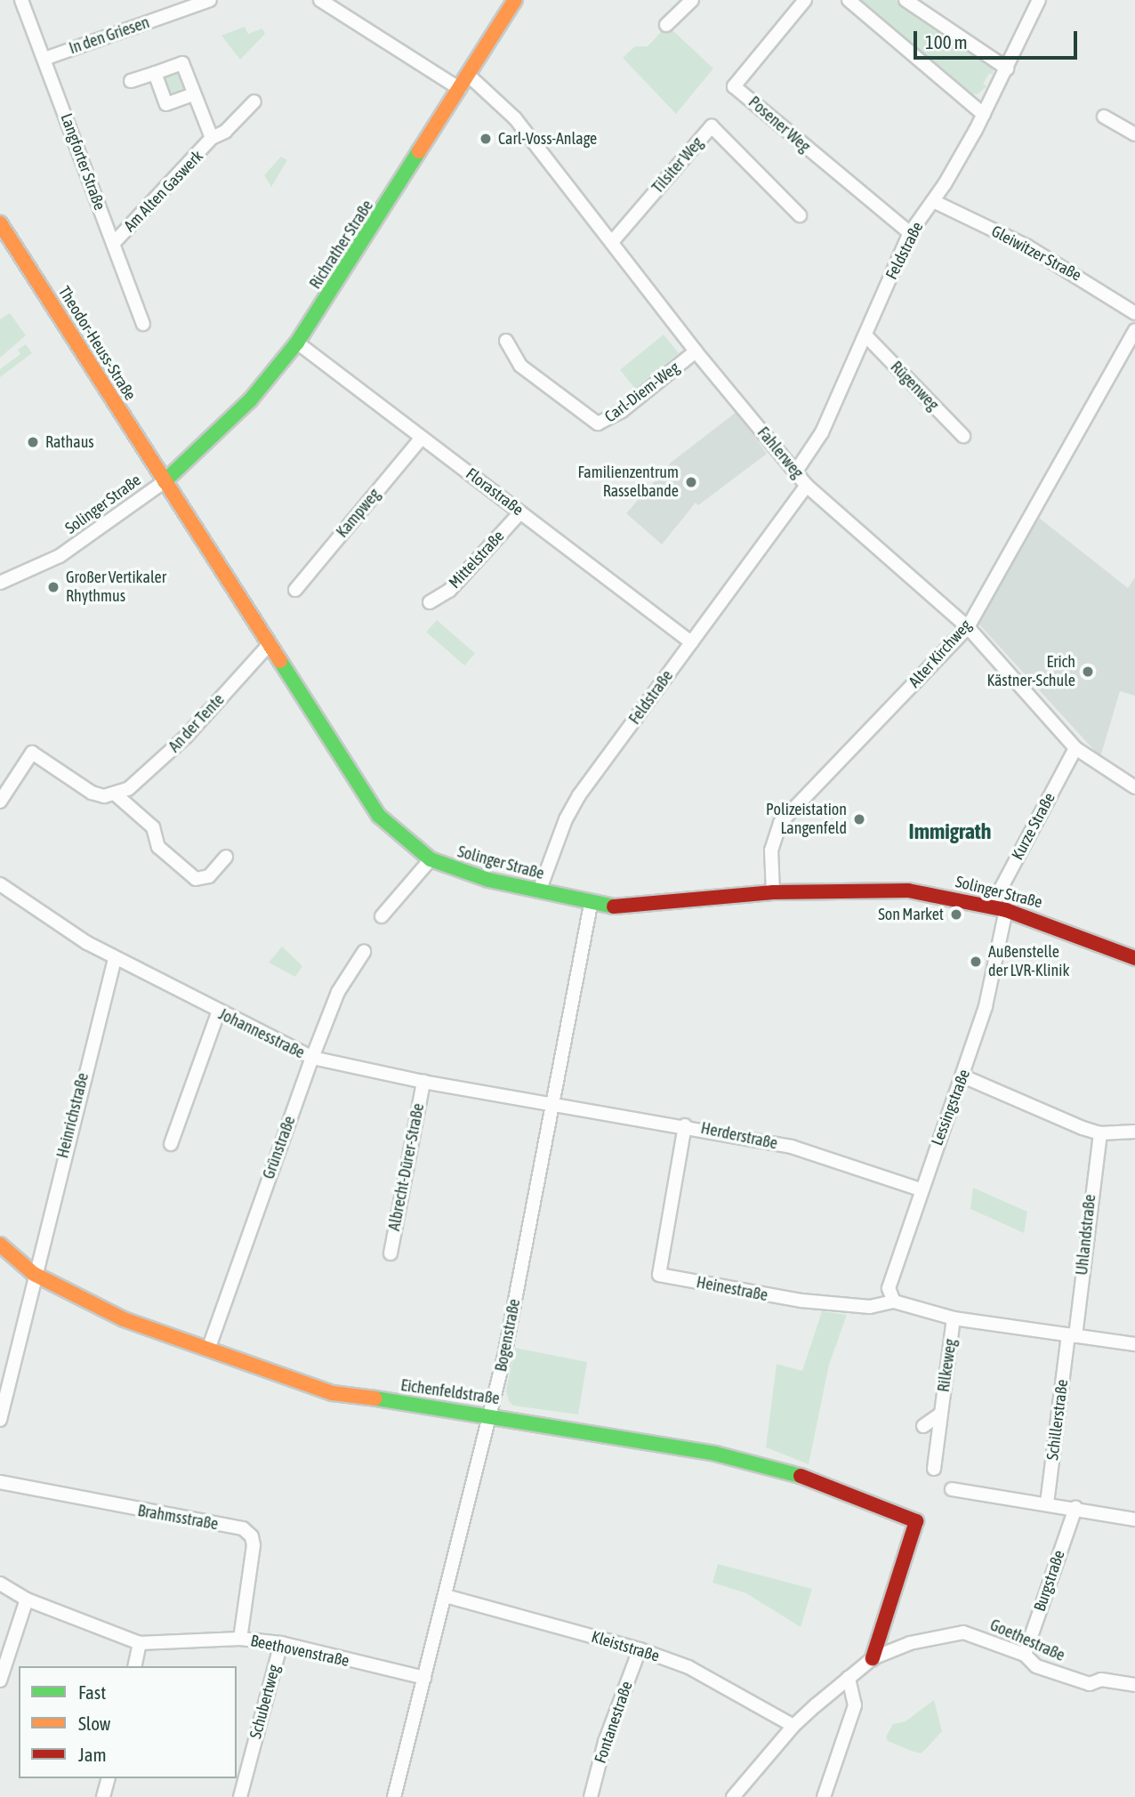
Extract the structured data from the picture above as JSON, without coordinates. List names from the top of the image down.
{
  "streets": {
    "street": [
      "In den Griesen",
      "Posener Weg",
      "Langforter Straße",
      "Tilsiter Weg",
      "Am Alten Gaswerk",
      "Richrather Straße",
      "Feldstraße",
      "Gleiwitzer Straße",
      "Theodor-Heuss-Straße",
      "Rügenweg",
      "Carl-Diem-Weg",
      "Fahlerweg",
      "Florastraße",
      "Solinger Straße",
      "Kampweg",
      "Mittelstraße",
      "Alter Kirchweg",
      "An der Tente",
      "Kurze Straße",
      "Johannesstraße",
      "Lessingstraße",
      "Heinrichstraße",
      "Herderstraße",
      "Grünstraße",
      "Albrecht-Dürer-Straße",
      "Uhlandstraße",
      "Heinestraße",
      "Bogenstraße",
      "Rilkeweg",
      "Eichenfeldstraße",
      "Schillerstraße",
      "Brahmsstraße",
      "Burgstraße",
      "Goethestraße",
      "Kleiststraße",
      "Beethovenstraße",
      "Schubertweg",
      "Fontanestraße"
    ]
  },
  "crossings": [
    ["In den Griesen", "Langforter Straße"],
    ["Posener Weg", "Feldstraße"],
    ["Langforter Straße", "Am Alten Gaswerk"],
    ["Tilsiter Weg", "Fahlerweg"],
    ["Richrather Straße", "Theodor-Heuss-Straße"],
    ["Richrather Straße", "Fahlerweg"],
    ["Richrather Straße", "Florastraße"],
    ["Richrather Straße", "Solinger Straße"],
    ["Feldstraße", "Gleiwitzer Straße"],
    ["Feldstraße", "Rügenweg"],
    ["Feldstraße", "Fahlerweg"],
    ["Feldstraße", "Florastraße"],
    ["Feldstraße", "Solinger Straße"],
    ["Theodor-Heuss-Straße", "Solinger Straße"],
    ["Carl-Diem-Weg", "Fahlerweg"],
    ["Fahlerweg", "Alter Kirchweg"],
    ["Fahlerweg", "Kurze Straße"],
    ["Florastraße", "Kampweg"],
    ["Florastraße", "Mittelstraße"],
    ["Solinger Straße", "Alter Kirchweg"],
    ["Solinger Straße", "An der Tente"],
    ["Solinger Straße", "Kurze Straße"],
    ["Solinger Straße", "Lessingstraße"],
    ["Solinger Straße", "Bogenstraße"],
    ["Kurze Straße", "Lessingstraße"],
    ["Johannesstraße", "Heinrichstraße"],
    ["Johannesstraße", "Herderstraße"],
    ["Johannesstraße", "Grünstraße"],
    ["Johannesstraße", "Albrecht-Dürer-Straße"],
    ["Johannesstraße", "Bogenstraße"],
    ["Lessingstraße", "Herderstraße"],
    ["Lessingstraße", "Heinestraße"],
    ["Heinrichstraße", "Eichenfeldstraße"],
    ["Herderstraße", "Heinestraße"],
    ["Herderstraße", "Bogenstraße"],
    ["Grünstraße", "Eichenfeldstraße"],
    ["Uhlandstraße", "Schillerstraße"],
    ["Heinestraße", "Rilkeweg"],
    ["Bogenstraße", "Eichenfeldstraße"],
    ["Bogenstraße", "Kleiststraße"],
    ["Bogenstraße", "Beethovenstraße"],
    ["Eichenfeldstraße", "Goethestraße"],
    ["Brahmsstraße", "Beethovenstraße"],
    ["Burgstraße", "Goethestraße"],
    ["Goethestraße", "Kleiststraße"],
    ["Kleiststraße", "Fontanestraße"],
    ["Beethovenstraße", "Schubertweg"]
  ],
  "districts": ["Immigrath"],
  "places": [
    "Carl-Voss-Anlage",
    "Rathaus",
    "Familienzentrum Rasselbande",
    "Großer Vertikaler Rhythmus",
    "Erich Kästner-Schule",
    "Polizeistation Langenfeld",
    "Son Market",
    "Außenstelle der LVR-Klinik"
  ],
  "legend": ["Fast", "Slow", "Jam"],
  "scale_bar": "100 m"
}
